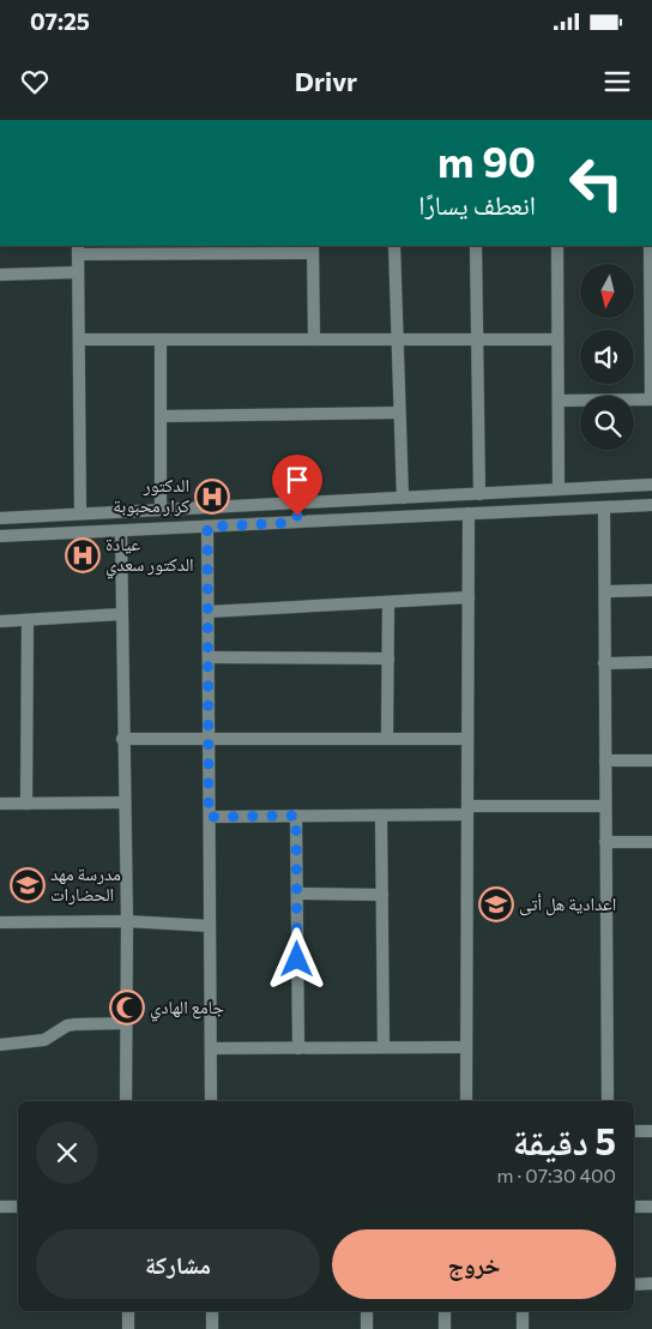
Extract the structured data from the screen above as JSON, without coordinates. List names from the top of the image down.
{
  "places": {
    "hospital": ["الدكتور كرار محبوبة", "عيادة الدكتور سعدي"],
    "school or university": ["مدرسة مهد الحضارات", "اعدادية هل أتى"],
    "mosque": ["جامع الهادي"]
  },
  "north": "bottom",
  "page": {
    "status": "07:25",
    "header": "Drivr",
    "turn": ["90 m", "انعطف يسارًا"],
    "heading": ["5 دقيقة", "400 m · 07:30"],
    "buttons": ["خروج", "مشاركة"]
  }
}
